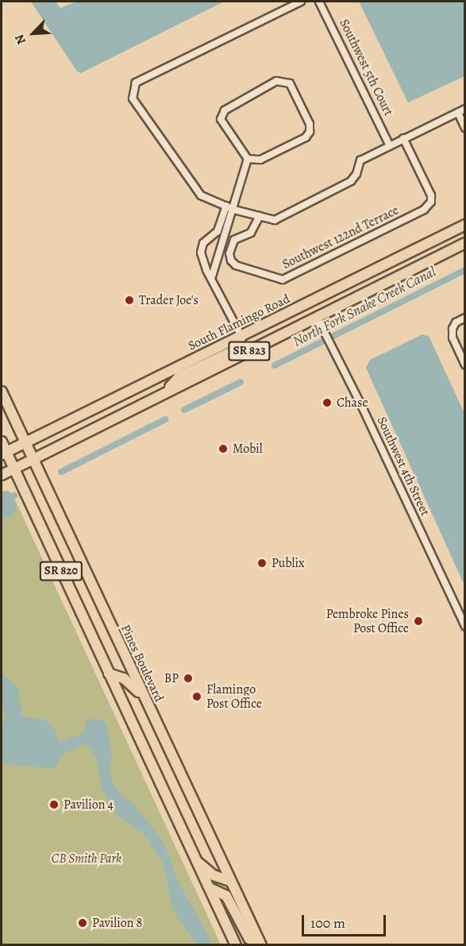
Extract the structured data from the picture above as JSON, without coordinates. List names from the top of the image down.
{
  "streets": {
    "highway": [
      "South Flamingo Road",
      "SR 823",
      "SR 820",
      "Pines Boulevard"
    ],
    "street": ["Southwest 5th Court", "Southwest 122nd Terrace", "Southwest 4th Street"]
  },
  "crossings": [
    ["South Flamingo Road", "SR 823"],
    ["South Flamingo Road", "Pines Boulevard"],
    ["SR 823", "Southwest 4th Street"],
    ["SR 823", "SR 820"],
    ["SR 823", "Pines Boulevard"]
  ],
  "water": ["North Fork Snake Creek Canal"],
  "parks": ["CB Smith Park"],
  "places": [
    "Trader Joe's",
    "Chase",
    "Mobil",
    "Publix",
    "Pembroke Pines Post Office",
    "BP",
    "Flamingo Post Office",
    "Pavilion 4",
    "Pavilion 8"
  ],
  "scale_bar": "100 m",
  "north": "bottom left"
}
